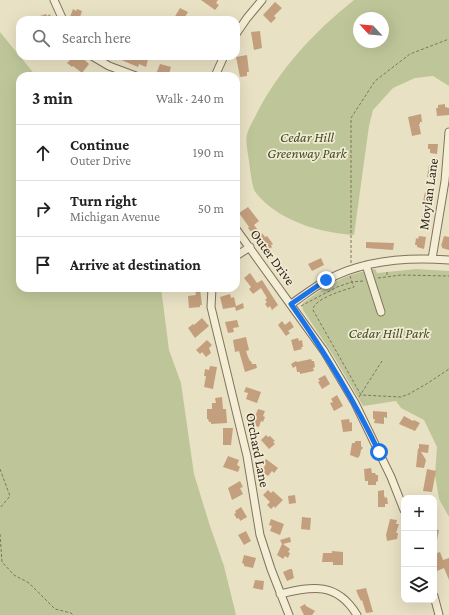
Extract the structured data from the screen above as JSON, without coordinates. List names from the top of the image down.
{
  "streets": {
    "street": ["Moylan Lane", "Outer Drive", "Orchard Lane"]
  },
  "parks": ["Cedar Hill Greenway Park", "Cedar Hill Park"],
  "north": "top left",
  "page": {
    "search": "Search here",
    "heading": ["3 min", "Walk · 240 m"],
    "list": [
      ["Continue", "Outer Drive", "190 m"],
      ["Turn right", "Michigan Avenue", "50 m"],
      "Arrive at destination"
    ],
    "map_buttons": ["+", "−"]
  }
}
